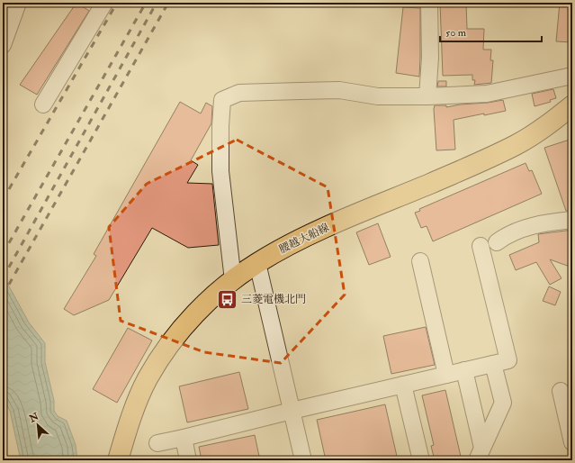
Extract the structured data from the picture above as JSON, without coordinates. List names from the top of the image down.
{
  "streets": {
    "main road": ["腰越大船線"]
  },
  "places": {
    "bus stop": ["三菱電機北門"]
  },
  "scale_bar": "50 m",
  "north": "top left"
}
